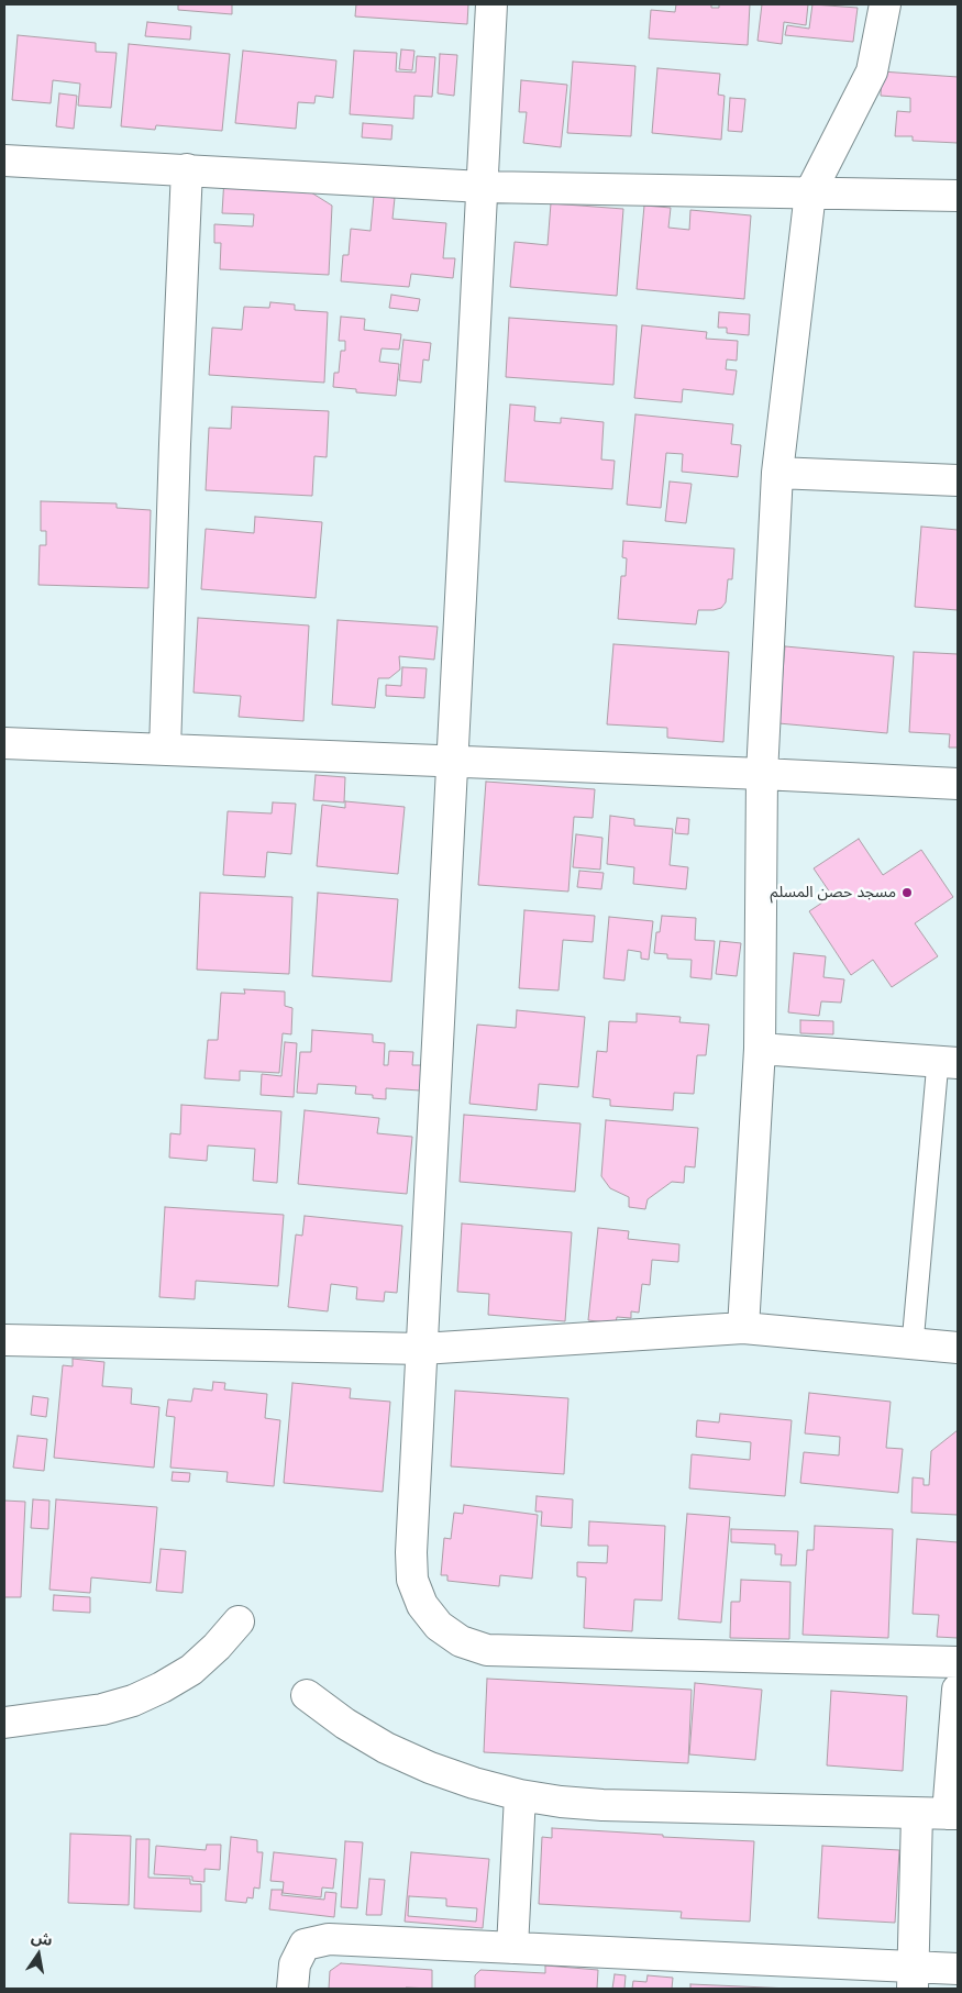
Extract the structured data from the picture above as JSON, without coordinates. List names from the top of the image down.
{
  "places": ["مسجد حصن المسلم"],
  "north": "top"
}
